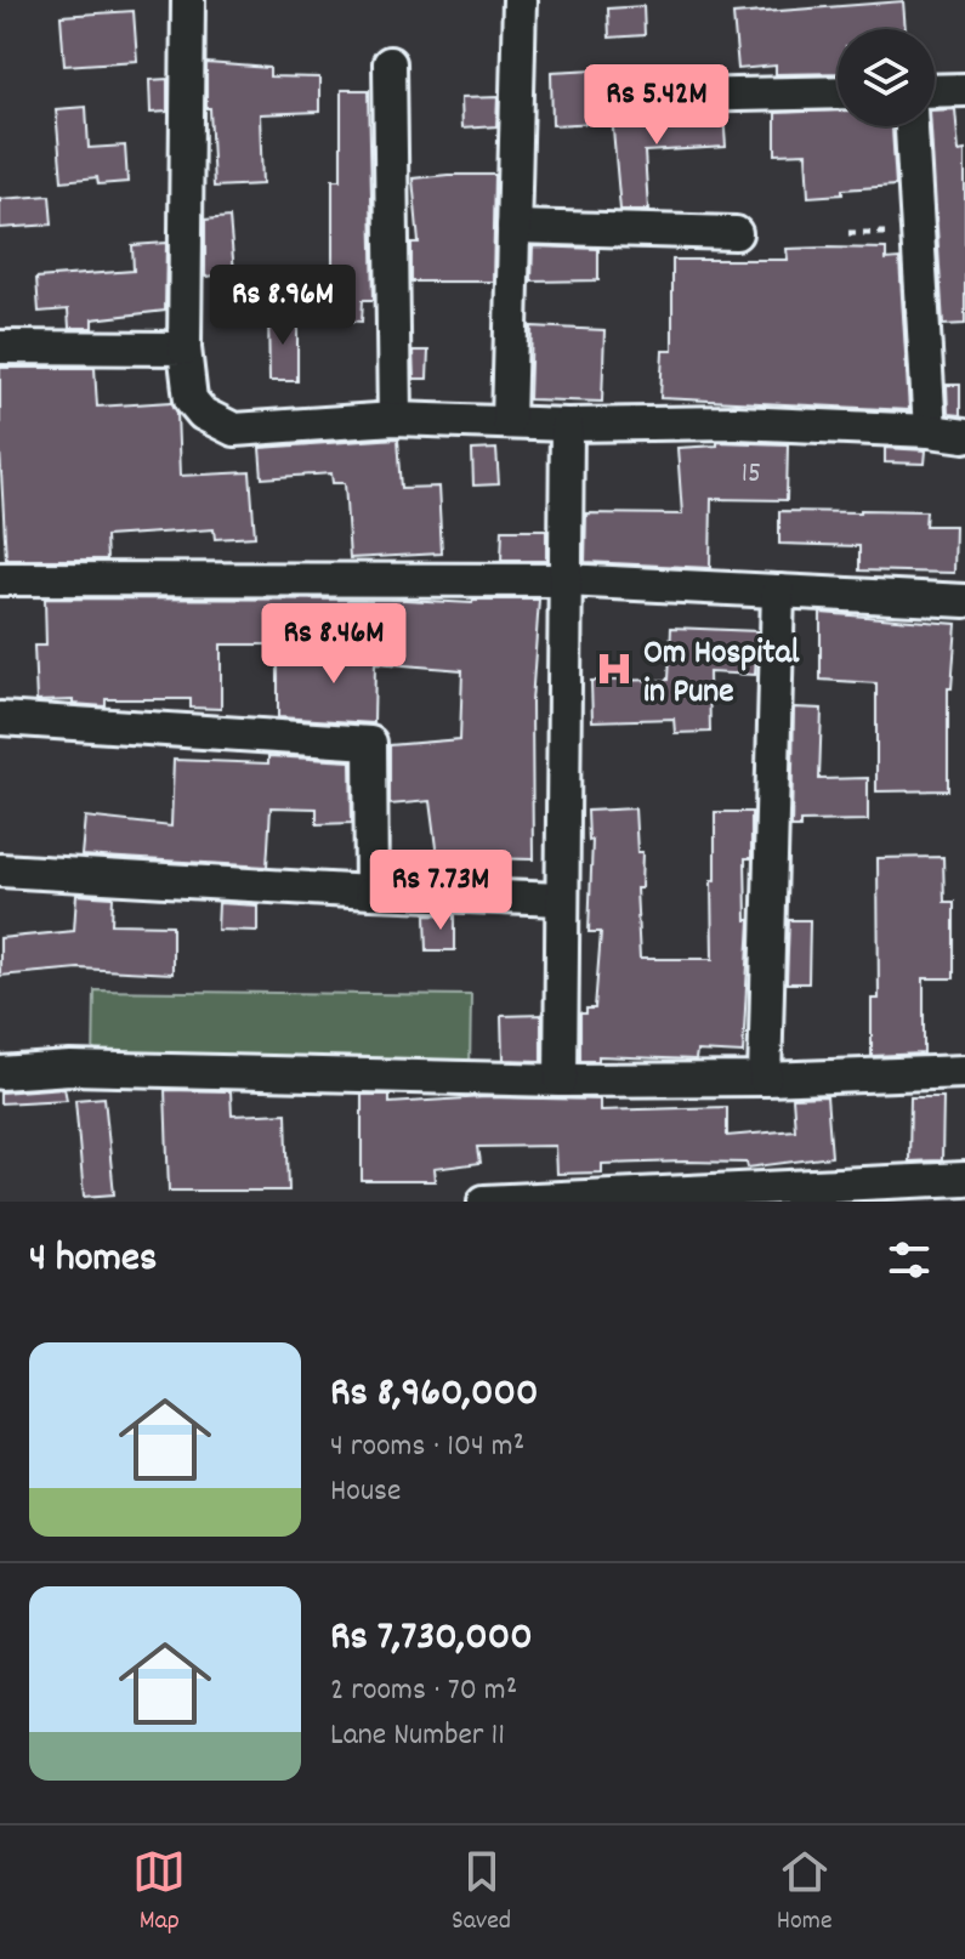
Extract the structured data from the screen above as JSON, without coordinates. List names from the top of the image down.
{
  "places": {
    "hospital": ["Om Hospital in Pune"]
  },
  "house_numbers": ["15"],
  "page": {
    "price": [
      "Rs 5.42M",
      "Rs 8.96M",
      "Rs 8.46M",
      "Rs 7.73M"
    ],
    "heading": "4 homes",
    "list": [
      {
        "name": "Rs 8,960,000",
        "note": "4 rooms · 104 m² · House"
      },
      {
        "name": "Rs 7,730,000",
        "note": "2 rooms · 70 m² · Lane Number 11"
      }
    ],
    "tabs": ["Map", "Saved", "Home"]
  }
}
